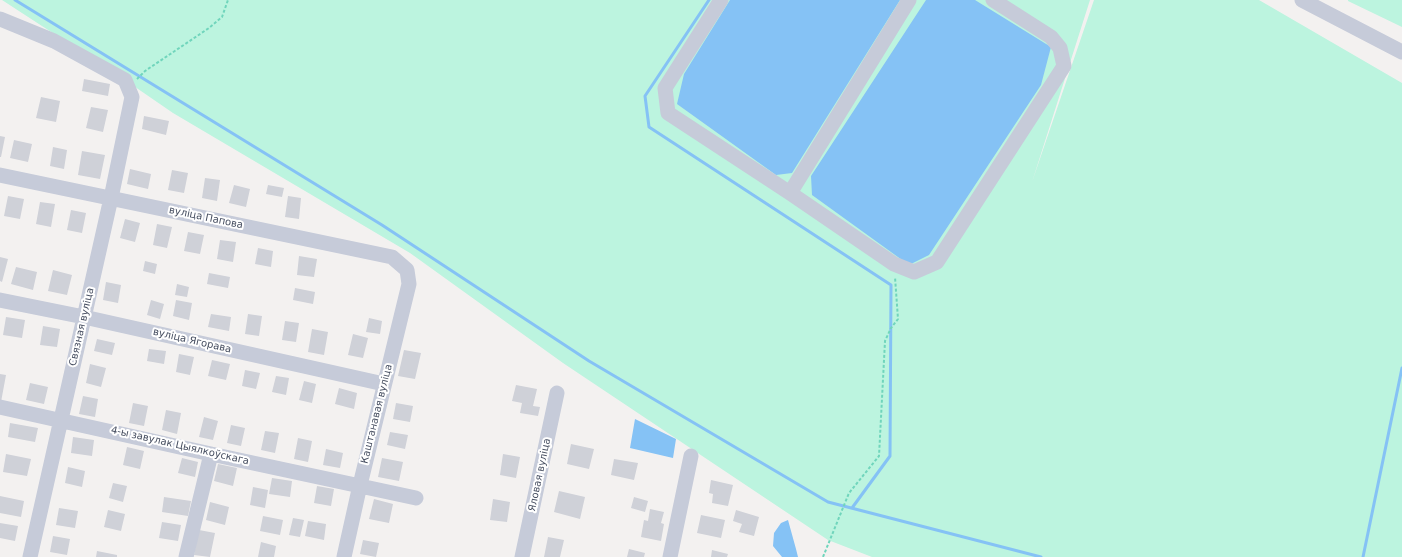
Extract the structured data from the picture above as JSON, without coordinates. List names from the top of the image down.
{
  "streets": {
    "street": [
      "вуліца Папова",
      "Связная вуліца",
      "вуліца Ягорава",
      "Каштанавая вуліца",
      "4-ы завулак Цыялкоўскага",
      "Яловая вуліца"
    ]
  },
  "crossings": [
    ["вуліца Папова", "Связная вуліца"],
    ["вуліца Папова", "Каштанавая вуліца"],
    ["Связная вуліца", "вуліца Ягорава"],
    ["Связная вуліца", "4-ы завулак Цыялкоўскага"],
    ["вуліца Ягорава", "Каштанавая вуліца"],
    ["Каштанавая вуліца", "4-ы завулак Цыялкоўскага"]
  ]
}
